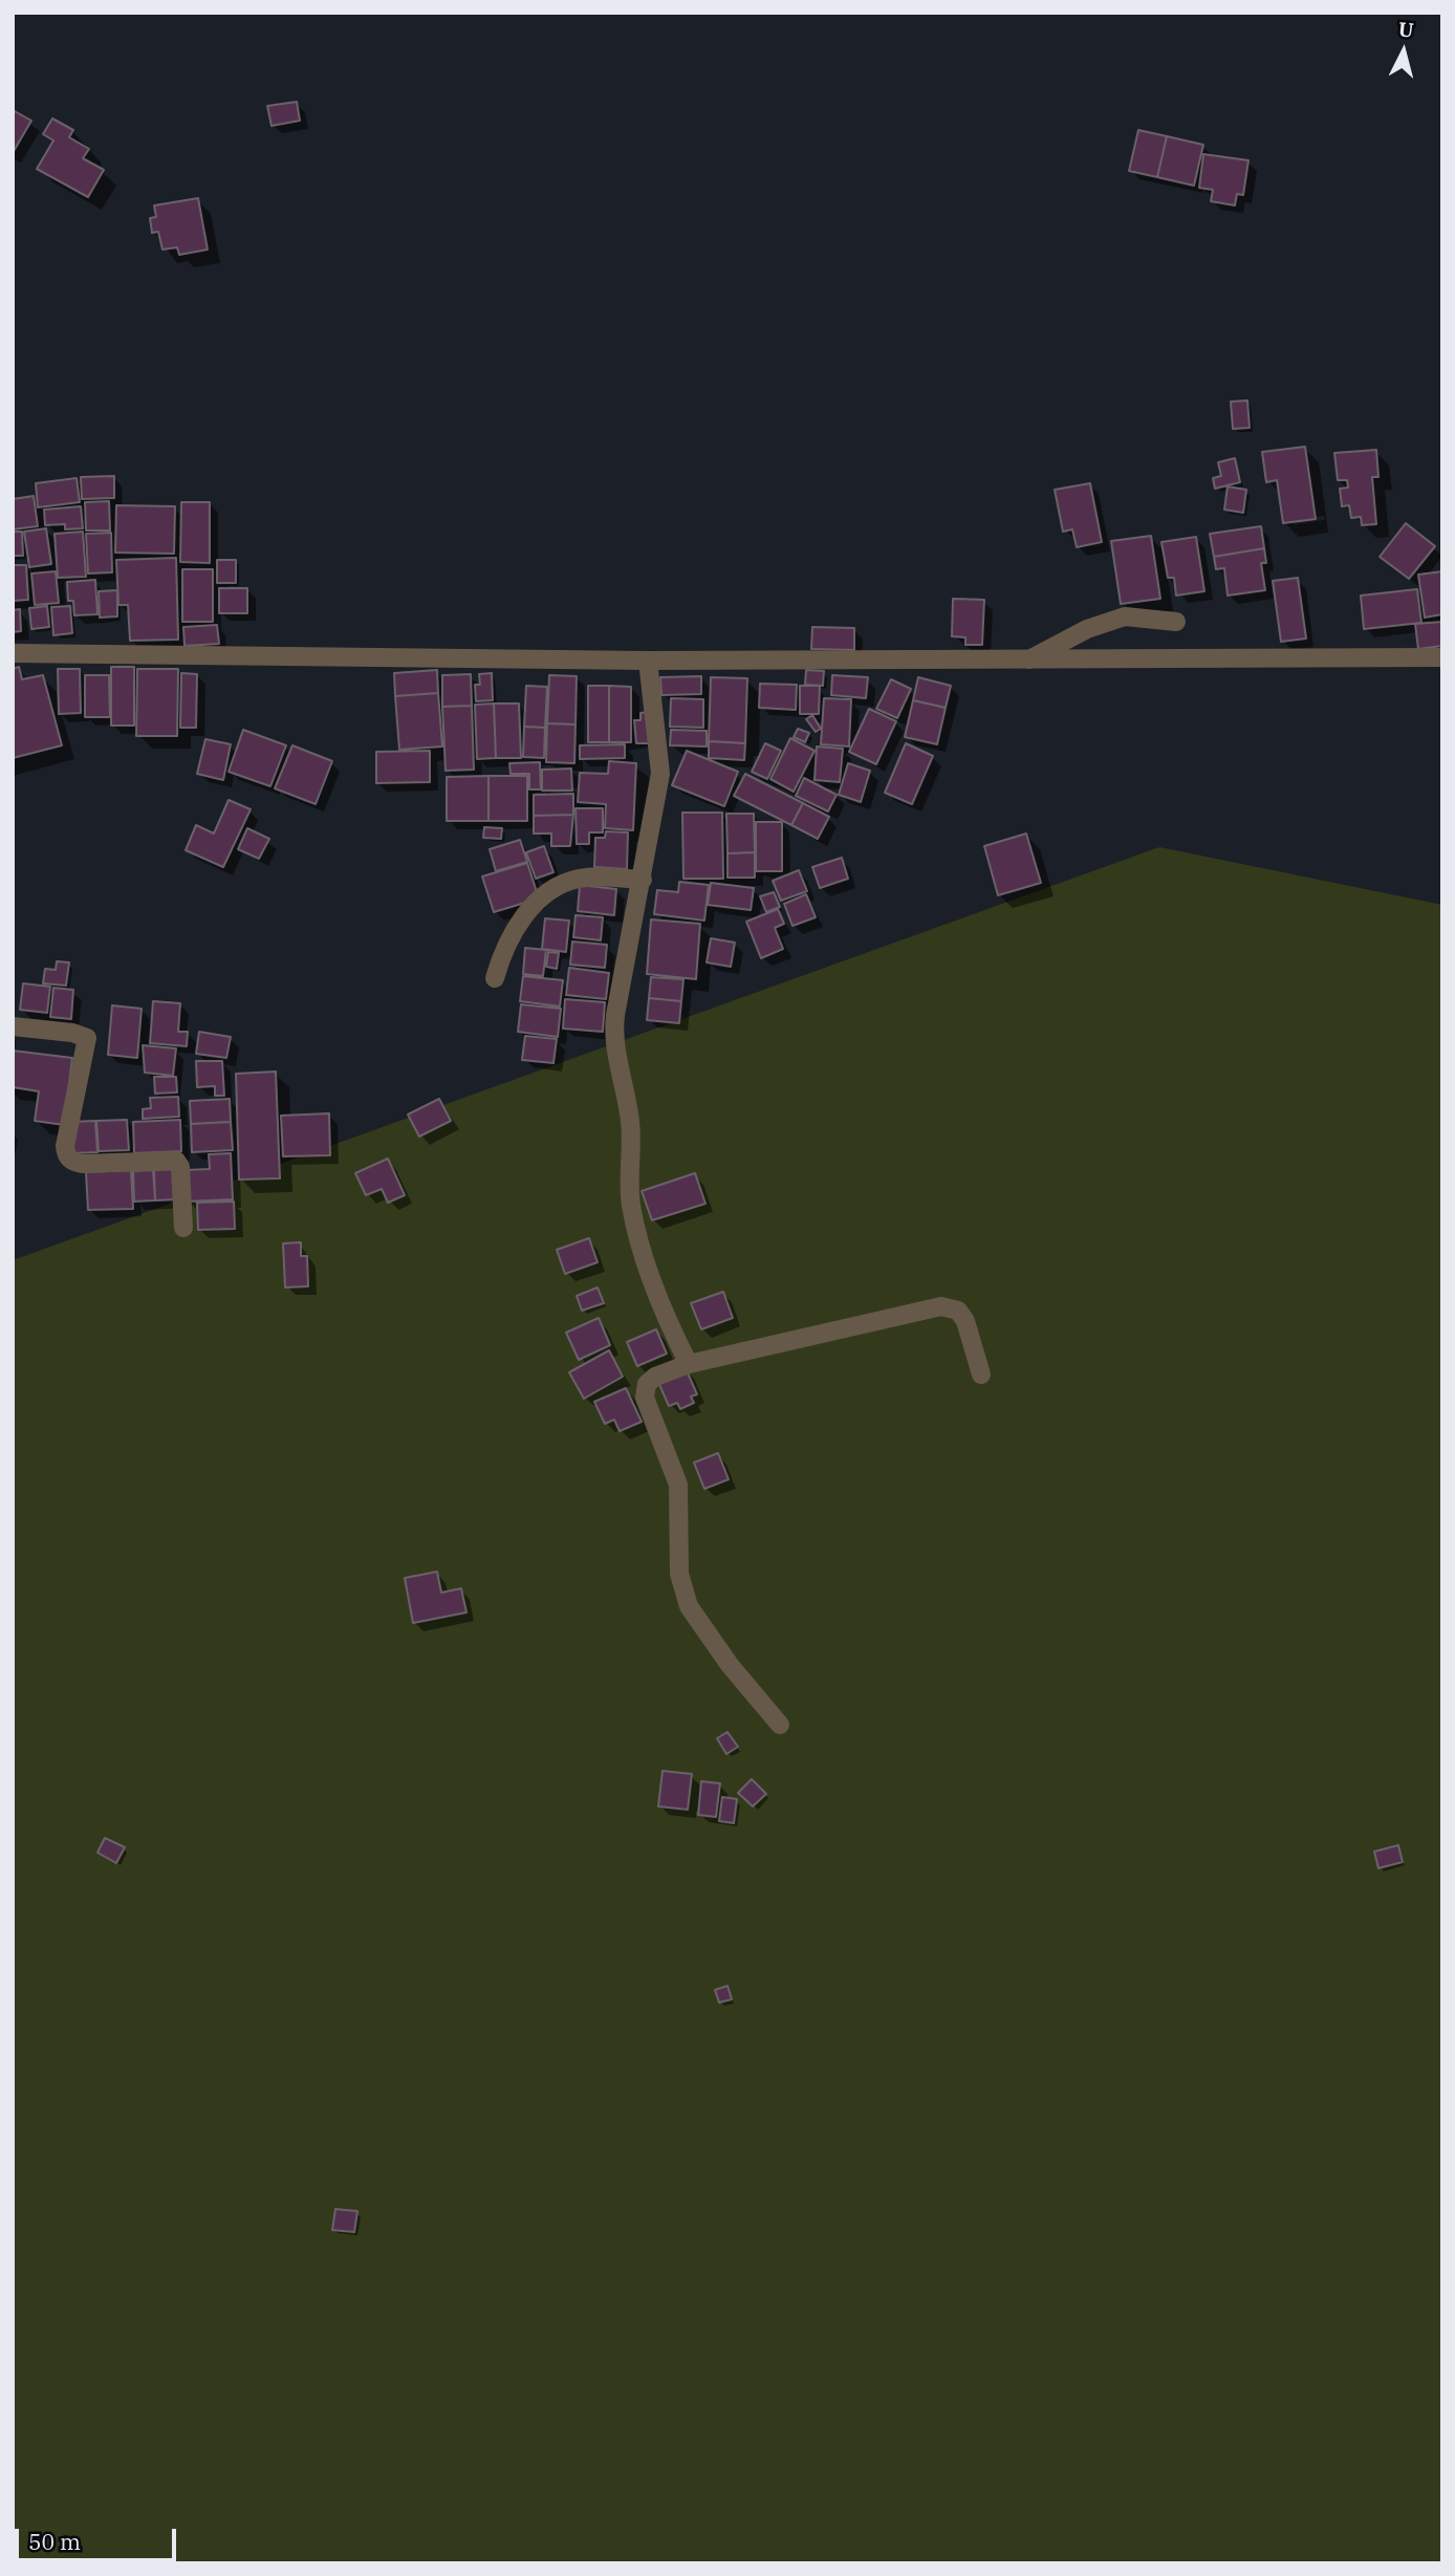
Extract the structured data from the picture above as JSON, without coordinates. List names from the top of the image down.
{
  "scale_bar": "50 m",
  "north": "top"
}
